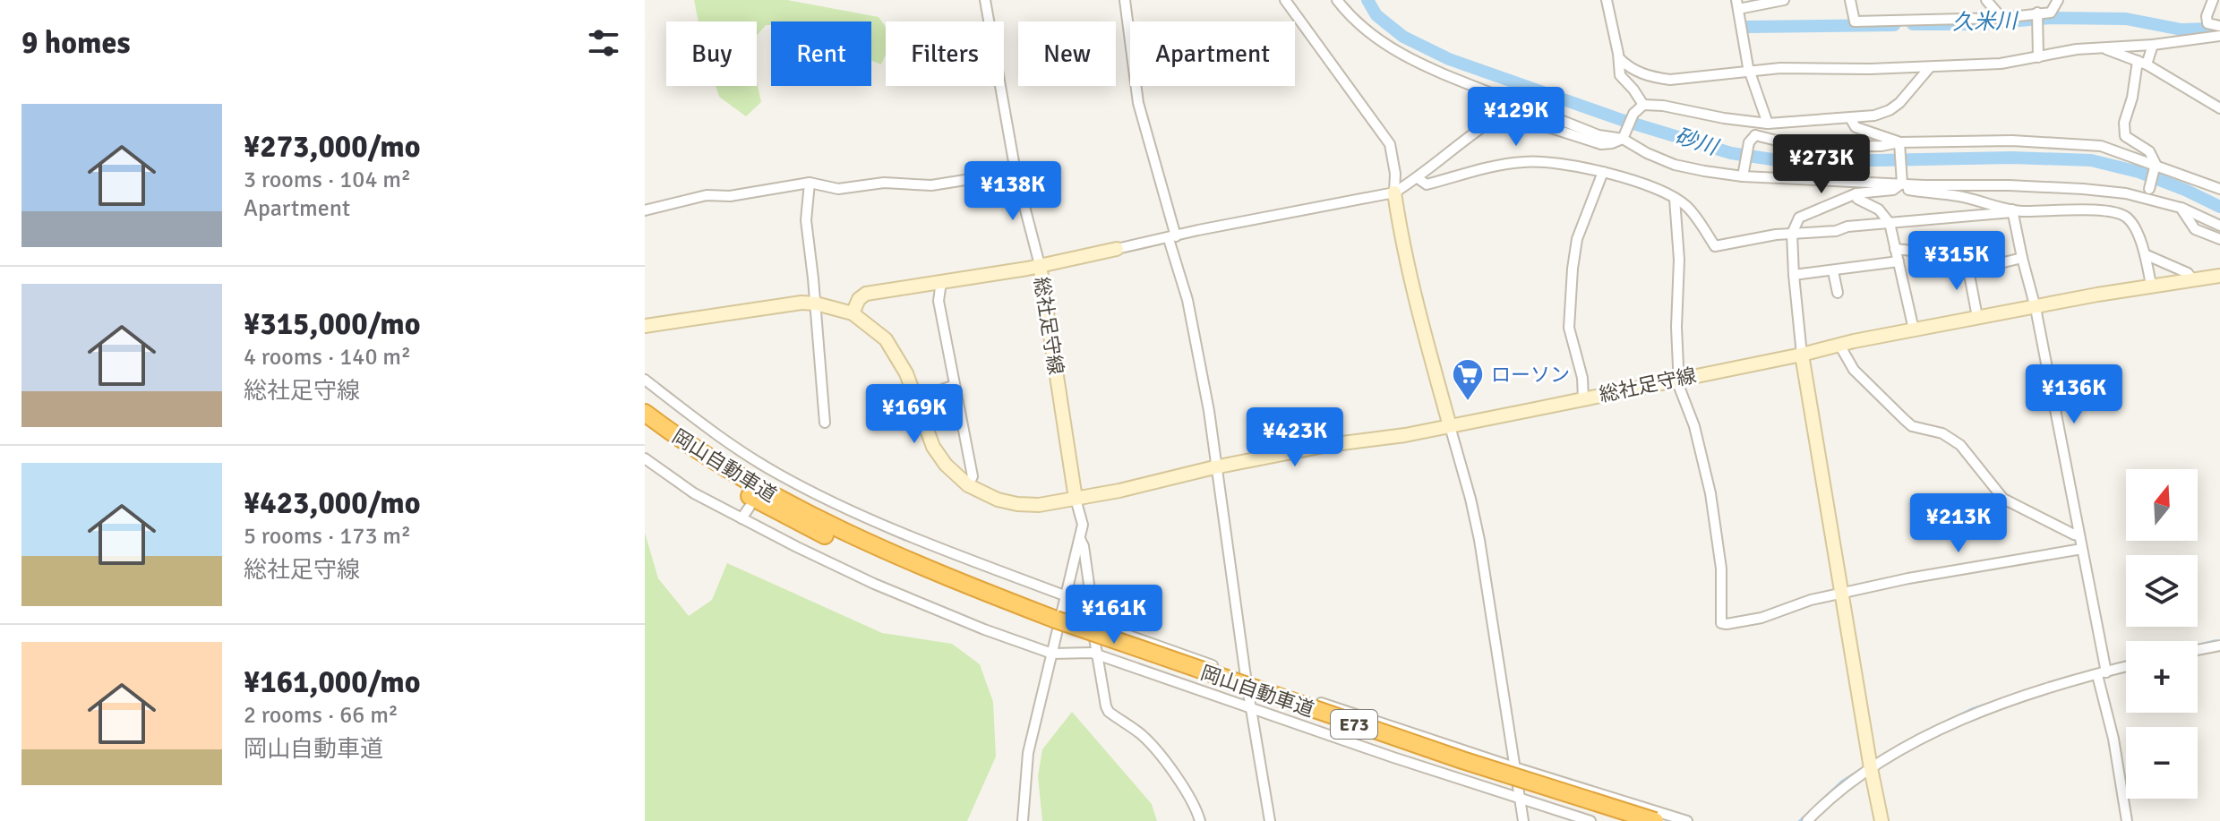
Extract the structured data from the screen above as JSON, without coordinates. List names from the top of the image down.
{
  "streets": {
    "highway": ["岡山自動車道", "E73"],
    "main road": ["総社足守線"]
  },
  "water": ["久米川", "砂川"],
  "places": {
    "supermarket": ["ローソン"]
  },
  "north": "top",
  "page": {
    "heading": "9 homes",
    "chip": [
      "Buy",
      "Rent",
      "Filters",
      "New",
      "Apartment"
    ],
    "list": [
      {
        "name": "¥273,000/mo",
        "note": "3 rooms · 104 m² · Apartment"
      },
      {
        "name": "¥315,000/mo",
        "note": "4 rooms · 140 m² · 総社足守線"
      },
      {
        "name": "¥423,000/mo",
        "note": "5 rooms · 173 m² · 総社足守線"
      },
      {
        "name": "¥161,000/mo",
        "note": "2 rooms · 66 m² · 岡山自動車道"
      }
    ],
    "price": [
      "¥129K",
      "¥273K",
      "¥138K",
      "¥315K",
      "¥136K",
      "¥169K",
      "¥423K",
      "¥213K",
      "¥161K"
    ],
    "map_buttons": ["+", "−"]
  }
}
